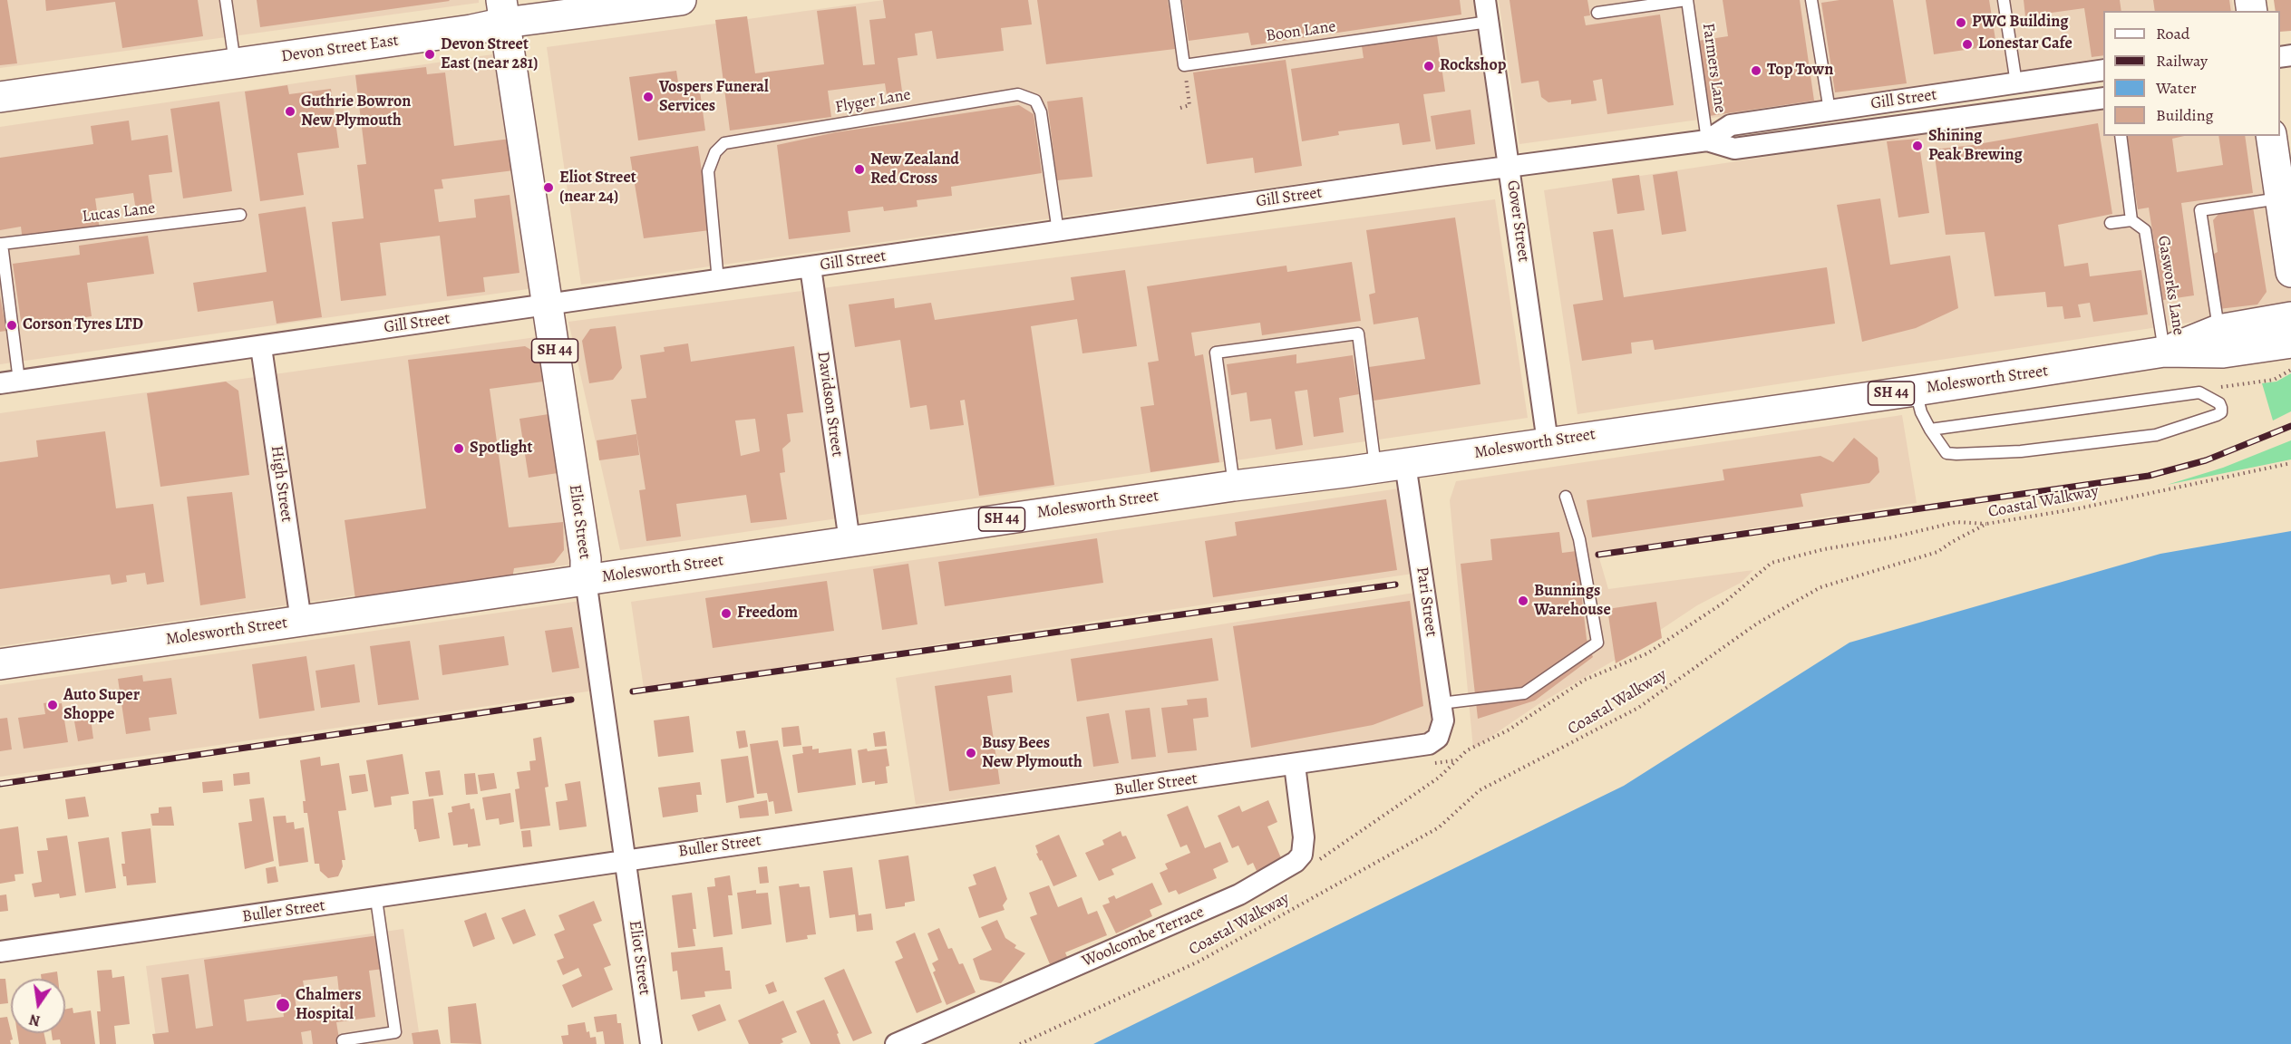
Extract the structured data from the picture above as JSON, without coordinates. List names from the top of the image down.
{
  "streets": {
    "main road": [
      "Devon Street East",
      "SH 44",
      "Molesworth Street",
      "Eliot Street"
    ],
    "street": [
      "Gill Street",
      "Gover Street",
      "Davidson Street",
      "High Street",
      "Pari Street",
      "Buller Street",
      "Woolcombe Terrace"
    ],
    "lane": [
      "Boon Lane",
      "Farmers Lane",
      "Flyger Lane",
      "Lucas Lane",
      "Gasworks Lane"
    ],
    "path": ["Coastal Walkway"]
  },
  "crossings": [
    ["Boon Lane", "Gover Street"],
    ["Devon Street East", "Eliot Street"],
    ["Farmers Lane", "Gill Street"],
    ["Gill Street", "Flyger Lane"],
    ["Gill Street", "Lucas Lane"],
    ["Gill Street", "Gover Street"],
    ["Gill Street", "Davidson Street"],
    ["Gill Street", "High Street"],
    ["Gill Street", "Eliot Street"],
    ["Gover Street", "Molesworth Street"],
    ["Gasworks Lane", "Molesworth Street"],
    ["Molesworth Street", "Davidson Street"],
    ["Molesworth Street", "High Street"],
    ["Molesworth Street", "Eliot Street"],
    ["Molesworth Street", "Pari Street"],
    ["Eliot Street", "Buller Street"],
    ["Pari Street", "Buller Street"]
  ],
  "places": [
    "PWC Building",
    "Lonestar Cafe",
    "Devon Street East (near 281)",
    "Rockshop",
    "Top Town",
    "Vospers Funeral Services",
    "Guthrie Bowron New Plymouth",
    "Shining Peak Brewing",
    "New Zealand Red Cross",
    "Eliot Street (near 24)",
    "Corson Tyres LTD",
    "Spotlight",
    "Bunnings Warehouse",
    "Freedom",
    "Auto Super Shoppe",
    "Busy Bees New Plymouth",
    "Chalmers Hospital"
  ],
  "legend": [
    "Road",
    "Railway",
    "Water",
    "Building"
  ],
  "north": "bottom"
}
